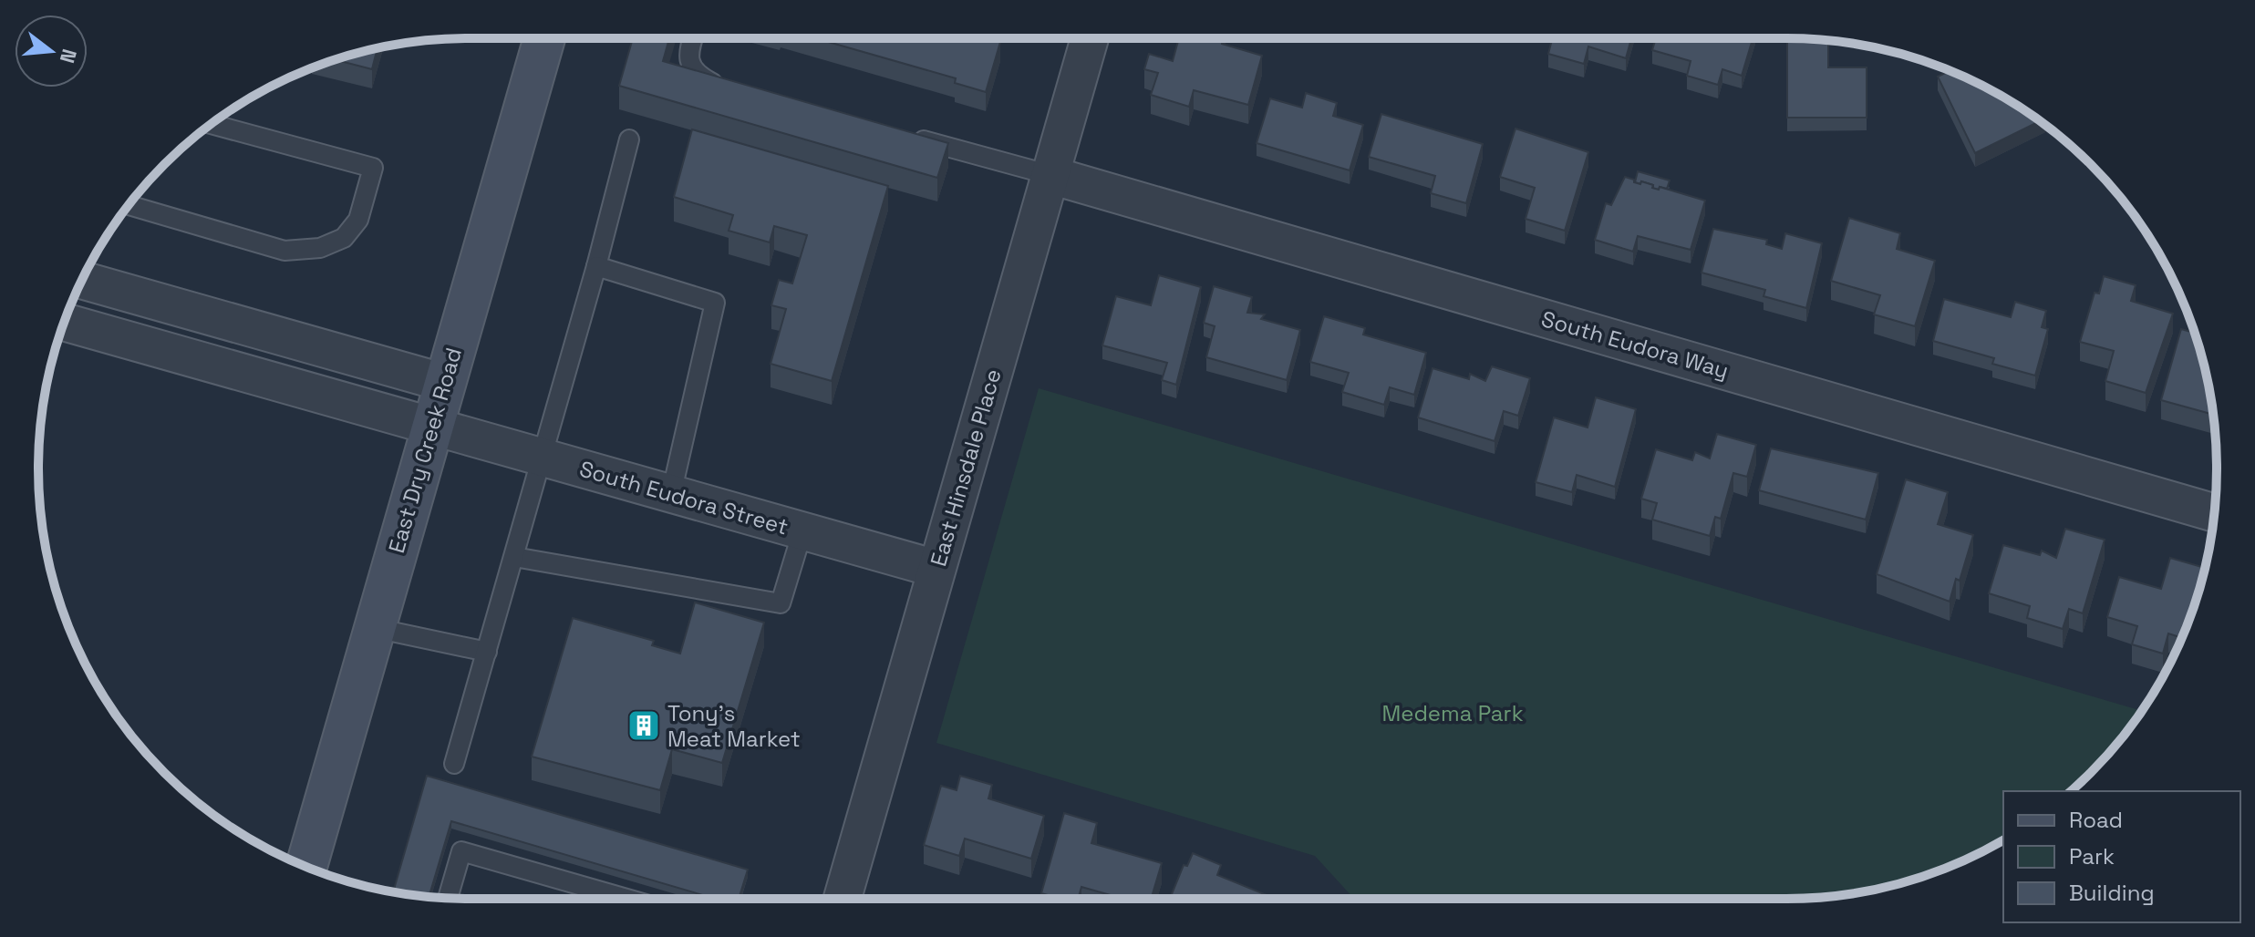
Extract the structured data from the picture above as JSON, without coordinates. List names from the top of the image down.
{
  "streets": {
    "main road": ["East Dry Creek Road"],
    "street": ["South Eudora Way", "East Hinsdale Place", "South Eudora Street"]
  },
  "crossings": [
    ["South Eudora Way", "East Hinsdale Place"],
    ["East Dry Creek Road", "South Eudora Street"],
    ["East Hinsdale Place", "South Eudora Street"]
  ],
  "parks": ["Medema Park"],
  "places": {
    "building": ["Tony's Meat Market"]
  },
  "legend": ["Road", "Park", "Building"],
  "north": "right"
}
